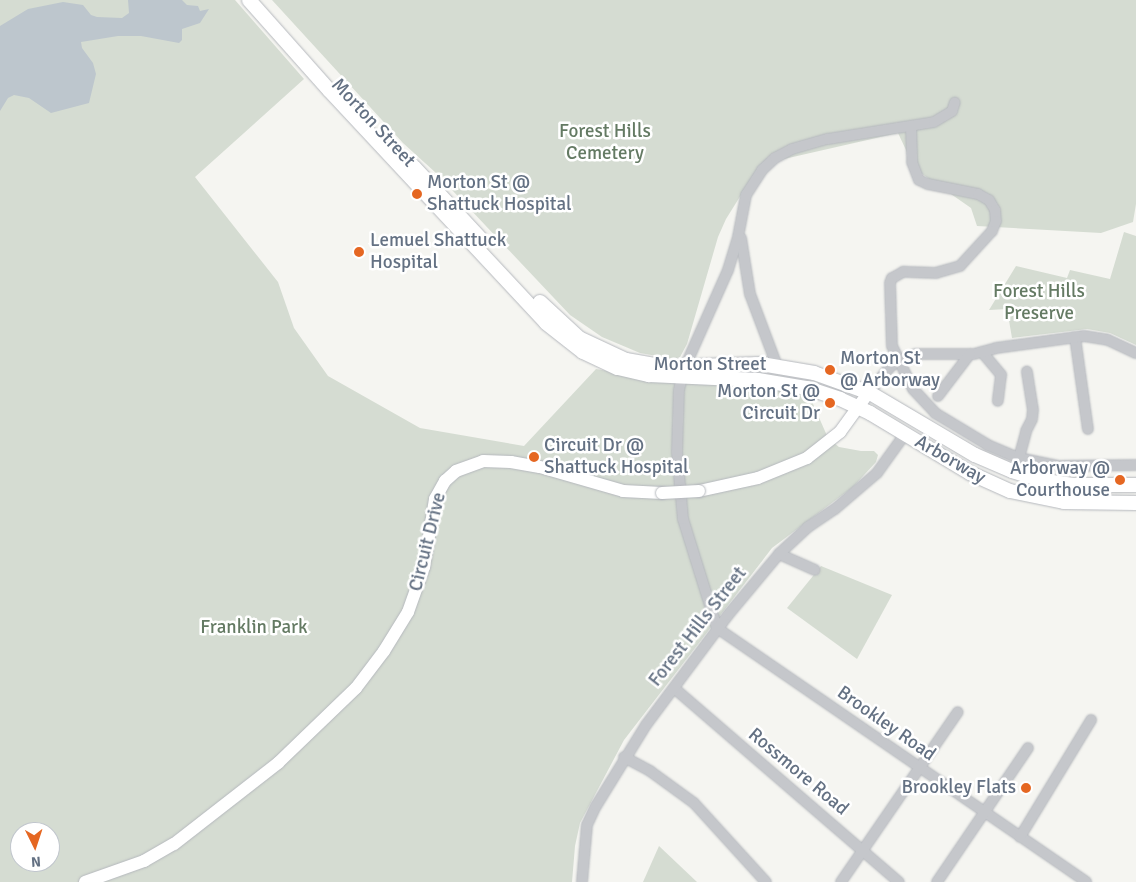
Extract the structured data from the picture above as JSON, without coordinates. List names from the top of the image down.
{
  "streets": {
    "highway": ["Morton Street", "Arborway"],
    "main road": ["Circuit Drive"],
    "street": ["Forest Hills Street", "Brookley Road", "Rossmore Road"]
  },
  "crossings": [
    ["Morton Street", "Arborway"],
    ["Morton Street", "Circuit Drive"],
    ["Arborway", "Circuit Drive"],
    ["Arborway", "Forest Hills Street"],
    ["Forest Hills Street", "Brookley Road"],
    ["Forest Hills Street", "Rossmore Road"]
  ],
  "parks": ["Forest Hills Cemetery", "Forest Hills Preserve", "Franklin Park"],
  "places": [
    "Morton St @ Shattuck Hospital",
    "Lemuel Shattuck Hospital",
    "Morton St @ Arborway",
    "Morton St @ Circuit Dr",
    "Circuit Dr @ Shattuck Hospital",
    "Arborway @ Courthouse",
    "Brookley Flats"
  ],
  "north": "bottom"
}
